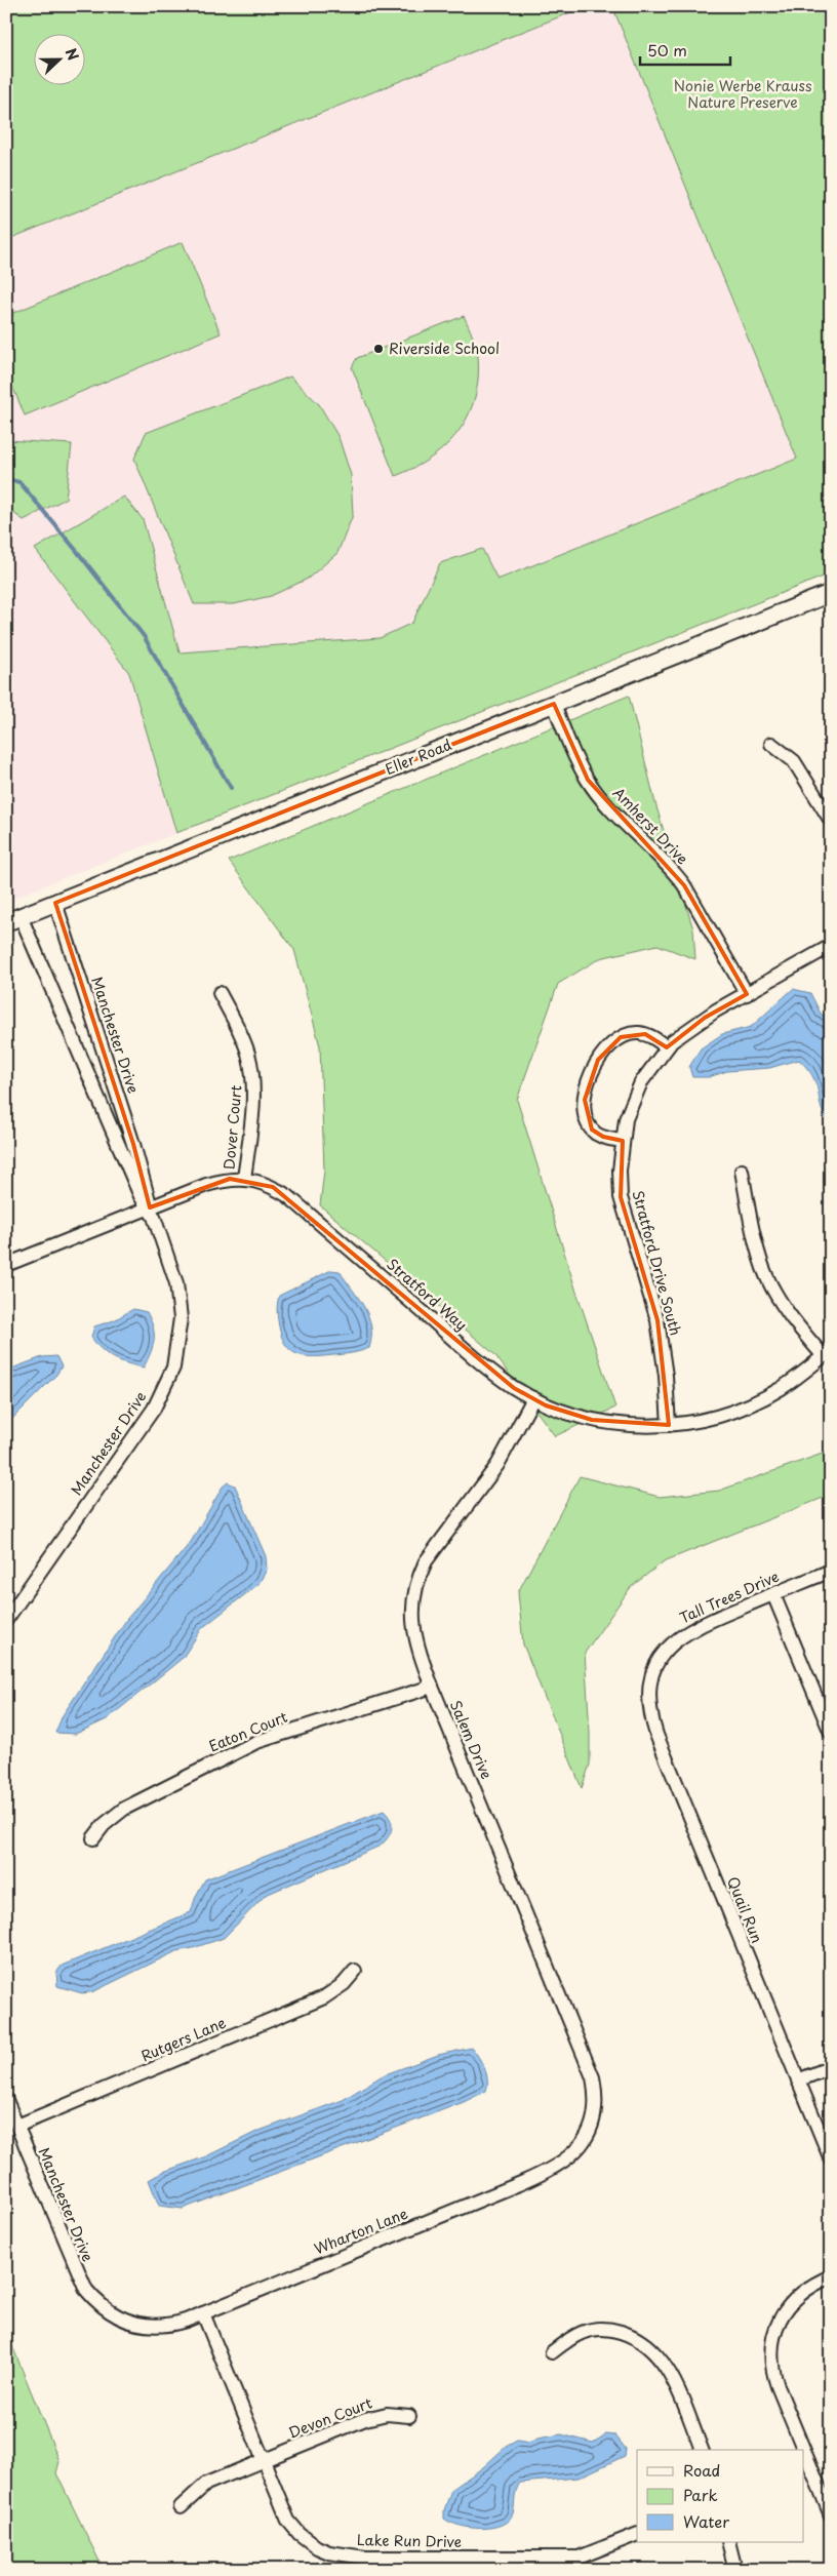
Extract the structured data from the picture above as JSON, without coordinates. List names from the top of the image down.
{
  "streets": {
    "street": [
      "Eller Road",
      "Amherst Drive",
      "Manchester Drive",
      "Dover Court",
      "Stratford Drive South",
      "Stratford Way",
      "Tall Trees Drive",
      "Eaton Court",
      "Salem Drive",
      "Quail Run",
      "Rutgers Lane",
      "Wharton Lane",
      "Devon Court",
      "Lake Run Drive"
    ]
  },
  "crossings": [
    ["Eller Road", "Amherst Drive"],
    ["Eller Road", "Manchester Drive"],
    ["Amherst Drive", "Stratford Drive South"],
    ["Manchester Drive", "Stratford Way"],
    ["Manchester Drive", "Rutgers Lane"],
    ["Manchester Drive", "Wharton Lane"],
    ["Dover Court", "Stratford Way"],
    ["Stratford Drive South", "Stratford Way"],
    ["Stratford Way", "Salem Drive"],
    ["Tall Trees Drive", "Quail Run"],
    ["Eaton Court", "Salem Drive"],
    ["Salem Drive", "Wharton Lane"],
    ["Wharton Lane", "Lake Run Drive"],
    ["Devon Court", "Lake Run Drive"]
  ],
  "parks": ["Nonie Werbe Krauss Nature Preserve"],
  "places": ["Riverside School"],
  "legend": ["Road", "Park", "Water"],
  "scale_bar": "50 m",
  "north": "right"
}
